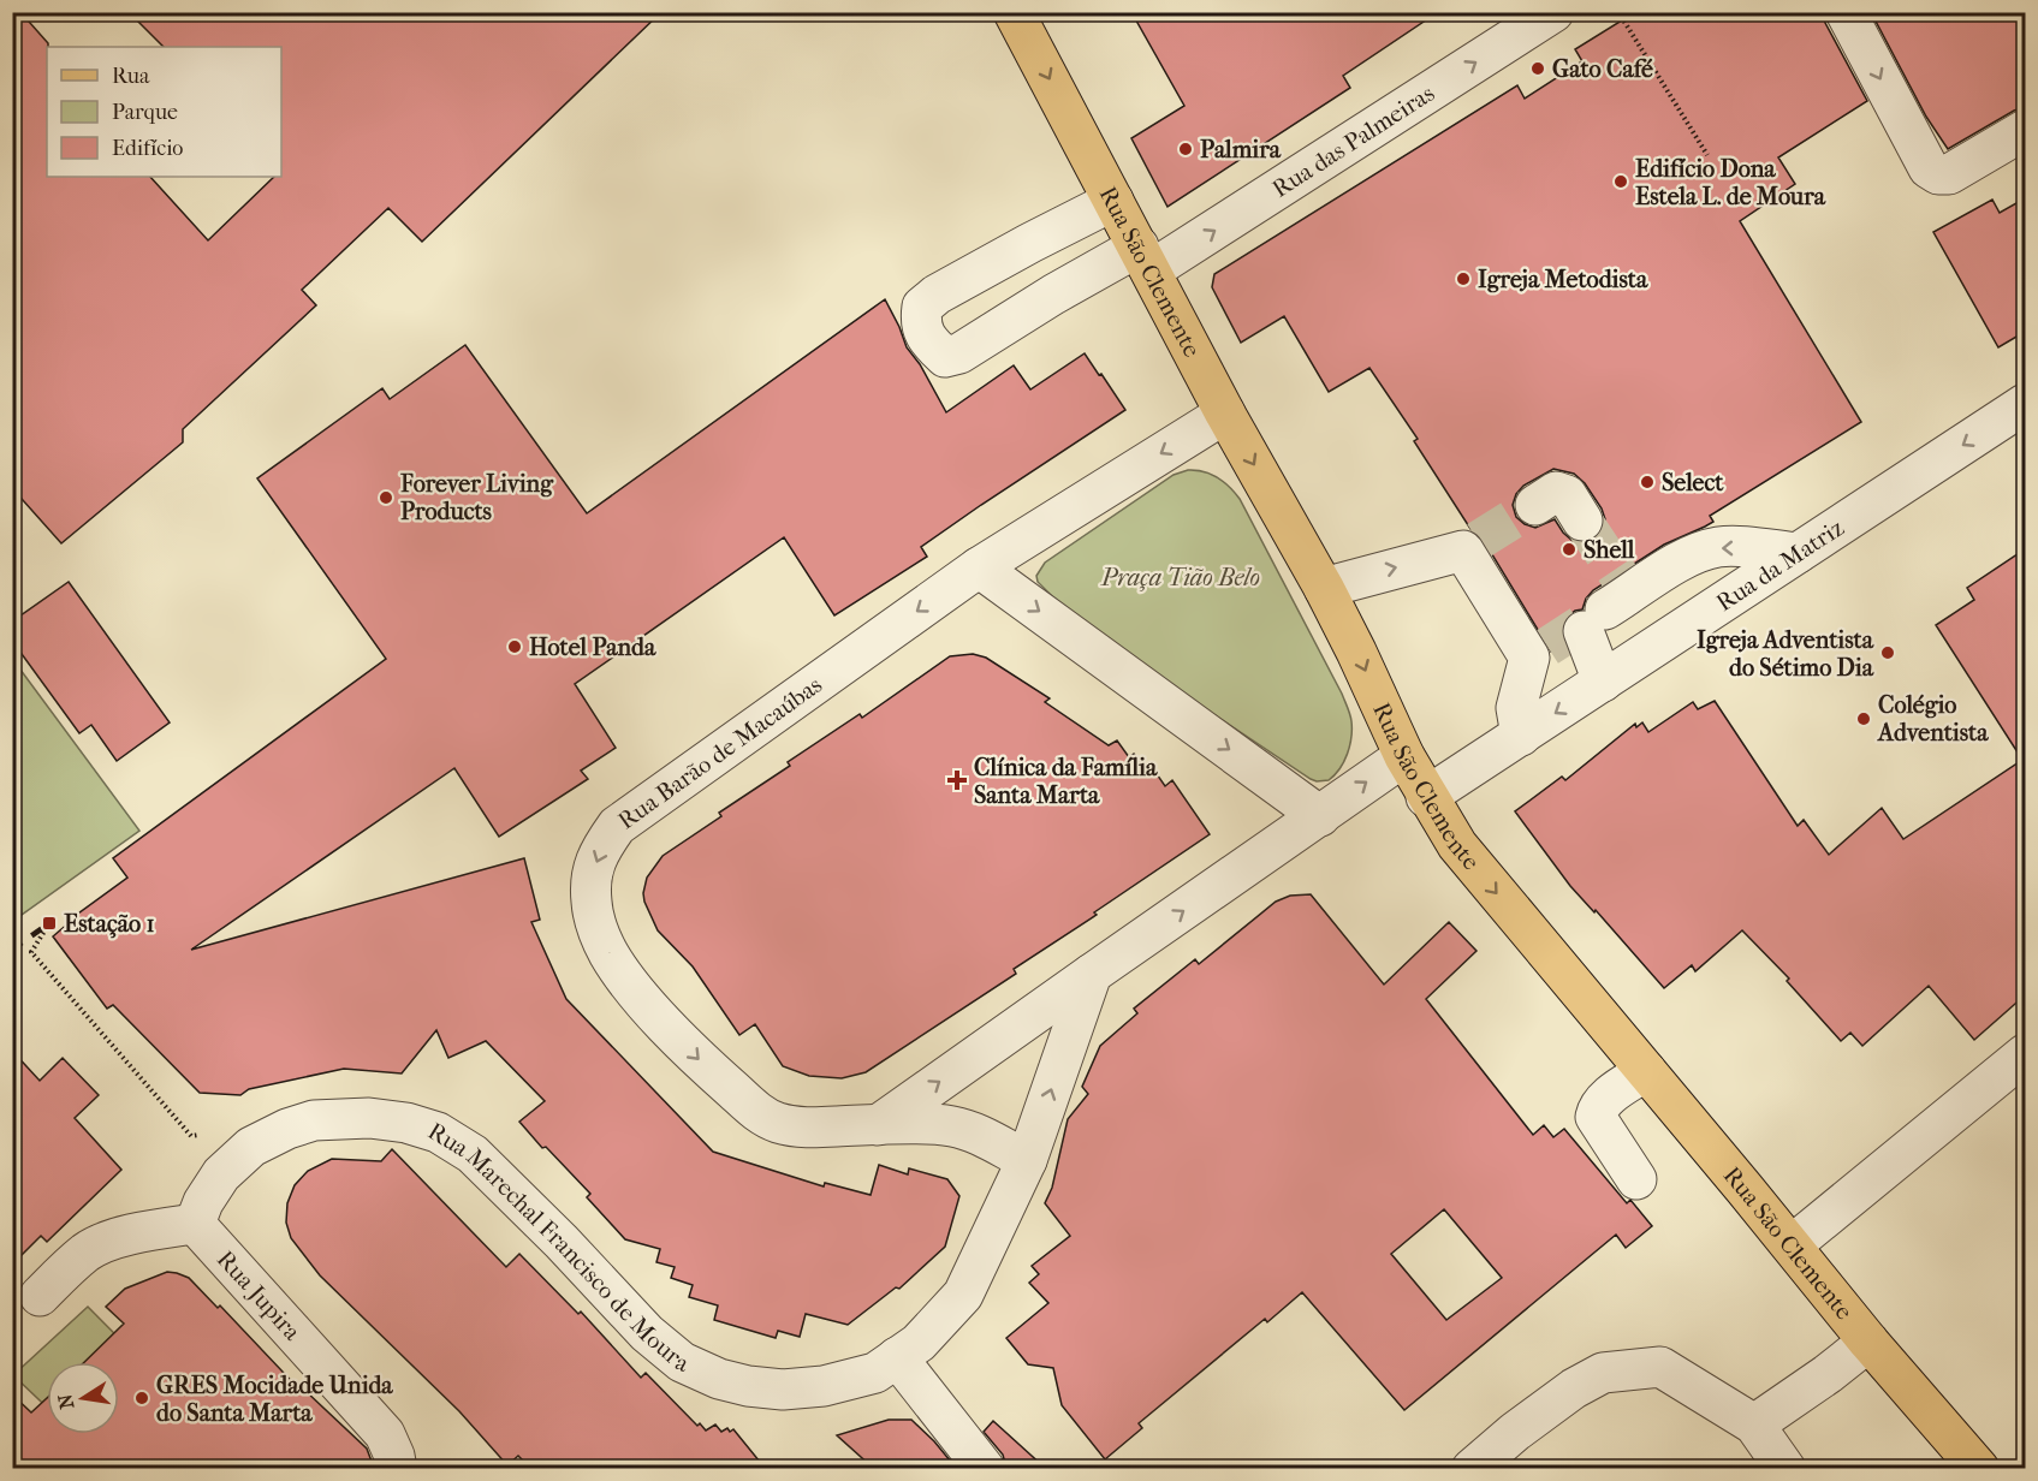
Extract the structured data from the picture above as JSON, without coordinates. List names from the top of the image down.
{
  "streets": {
    "main road": ["Rua São Clemente"],
    "street": [
      "Rua das Palmeiras",
      "Rua da Matriz",
      "Rua Barão de Macaúbas",
      "Rua Marechal Francisco de Moura",
      "Rua Jupira"
    ]
  },
  "crossings": [
    ["Rua das Palmeiras", "Rua São Clemente"],
    ["Rua São Clemente", "Rua da Matriz"],
    ["Rua São Clemente", "Rua Barão de Macaúbas"],
    ["Rua Marechal Francisco de Moura", "Rua Jupira"]
  ],
  "one_way": ["Rua das Palmeiras", "Rua São Clemente", "Rua da Matriz"],
  "parks": ["Praça Tião Belo"],
  "places": {
    "other": [
      "Gato Café",
      "Palmira",
      "Edifício Dona Estela L. de Moura",
      "Igreja Metodista",
      "Select",
      "Forever Living Products",
      "Shell",
      "Hotel Panda",
      "Igreja Adventista do Sétimo Dia",
      "Colégio Adventista",
      "GRES Mocidade Unida do Santa Marta"
    ],
    "health": ["Clínica da Família Santa Marta"],
    "transit": ["Estação 1"]
  },
  "legend": ["Rua", "Parque", "Edifício"],
  "north": "left"
}
